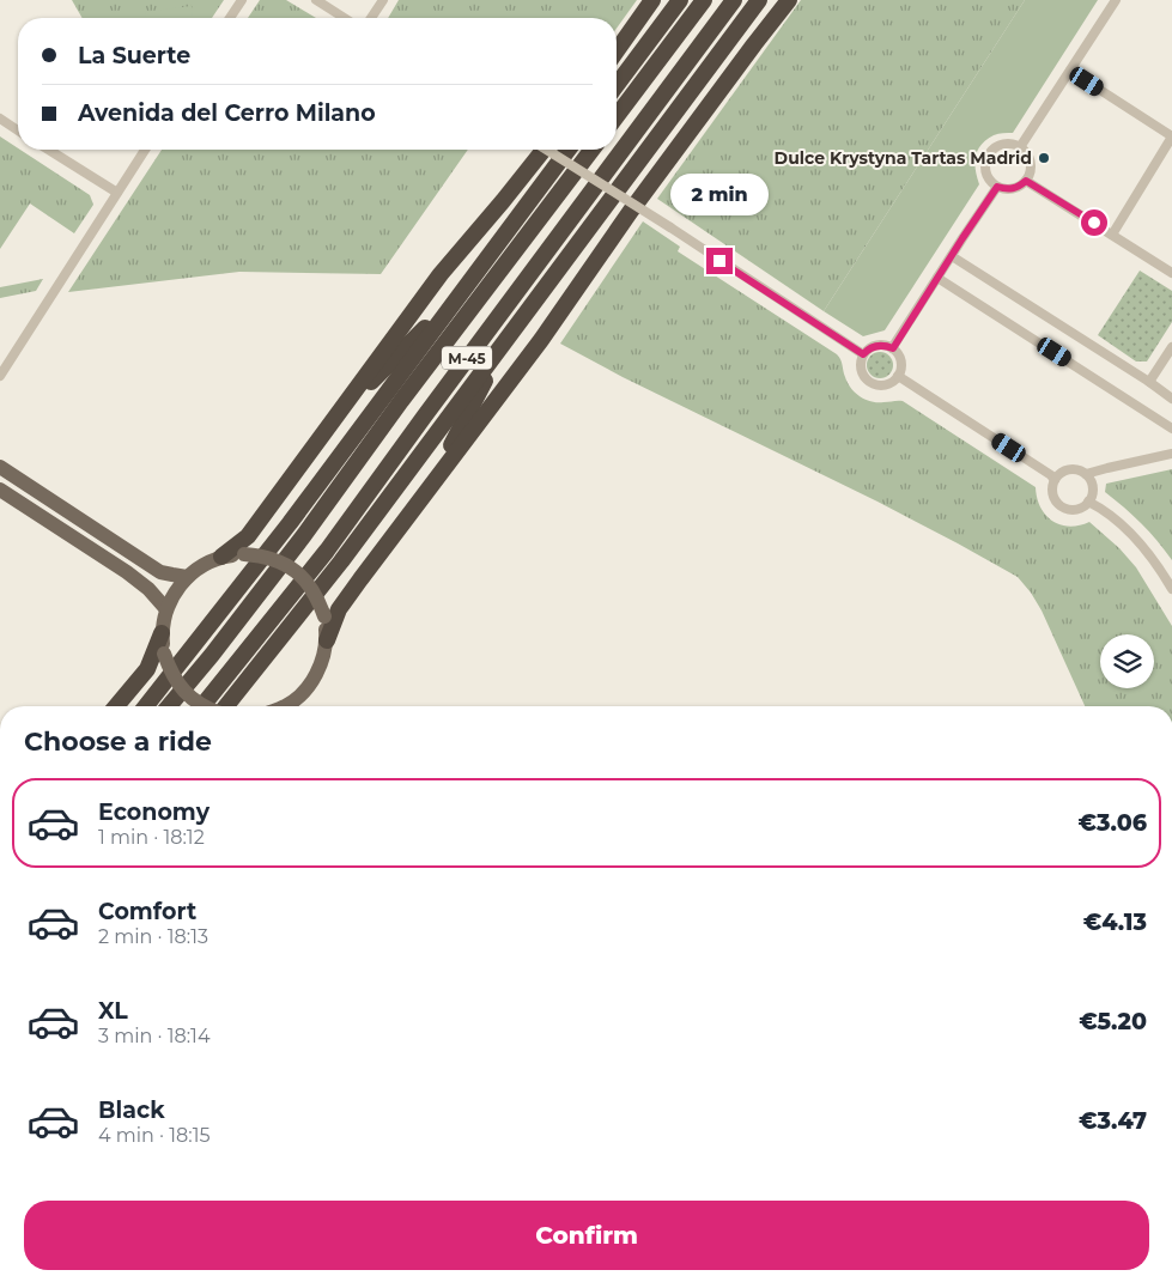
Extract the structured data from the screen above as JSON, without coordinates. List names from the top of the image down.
{
  "streets": {
    "highway": ["M-45"]
  },
  "places": ["Dulce Krystyna Tartas Madrid"],
  "page": {
    "banner": ["La Suerte", "Avenida del Cerro Milano"],
    "bubble": "2 min",
    "heading": "Choose a ride",
    "list": [
      {
        "name": "Economy",
        "note": "1 min · 18:12",
        "value": "€3.06"
      },
      {
        "name": "Comfort",
        "note": "2 min · 18:13",
        "value": "€4.13"
      },
      {
        "name": "XL",
        "note": "3 min · 18:14",
        "value": "€5.20"
      },
      {
        "name": "Black",
        "note": "4 min · 18:15",
        "value": "€3.47"
      }
    ],
    "buttons": "Confirm"
  }
}
